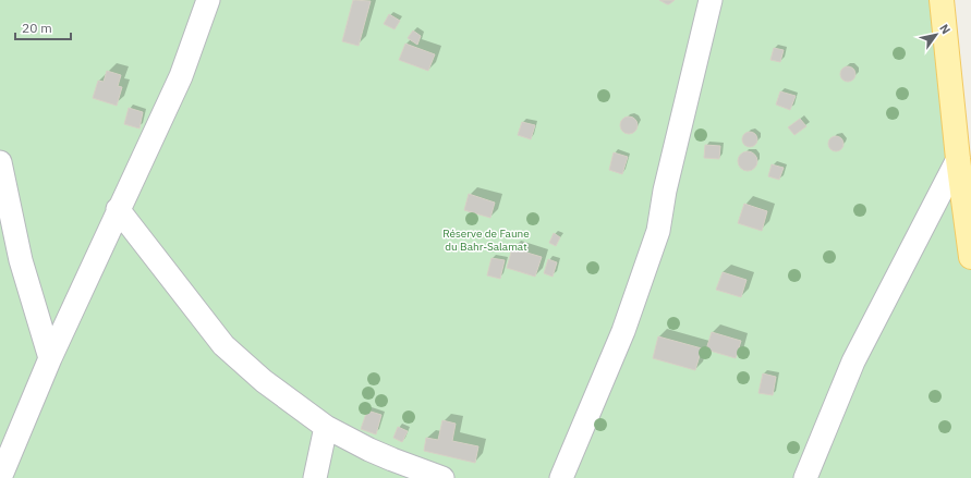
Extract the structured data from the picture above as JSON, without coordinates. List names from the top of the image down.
{
  "parks": ["Réserve de Faune du Bahr-Salamat"],
  "scale_bar": "20 m",
  "north": "top right"
}
